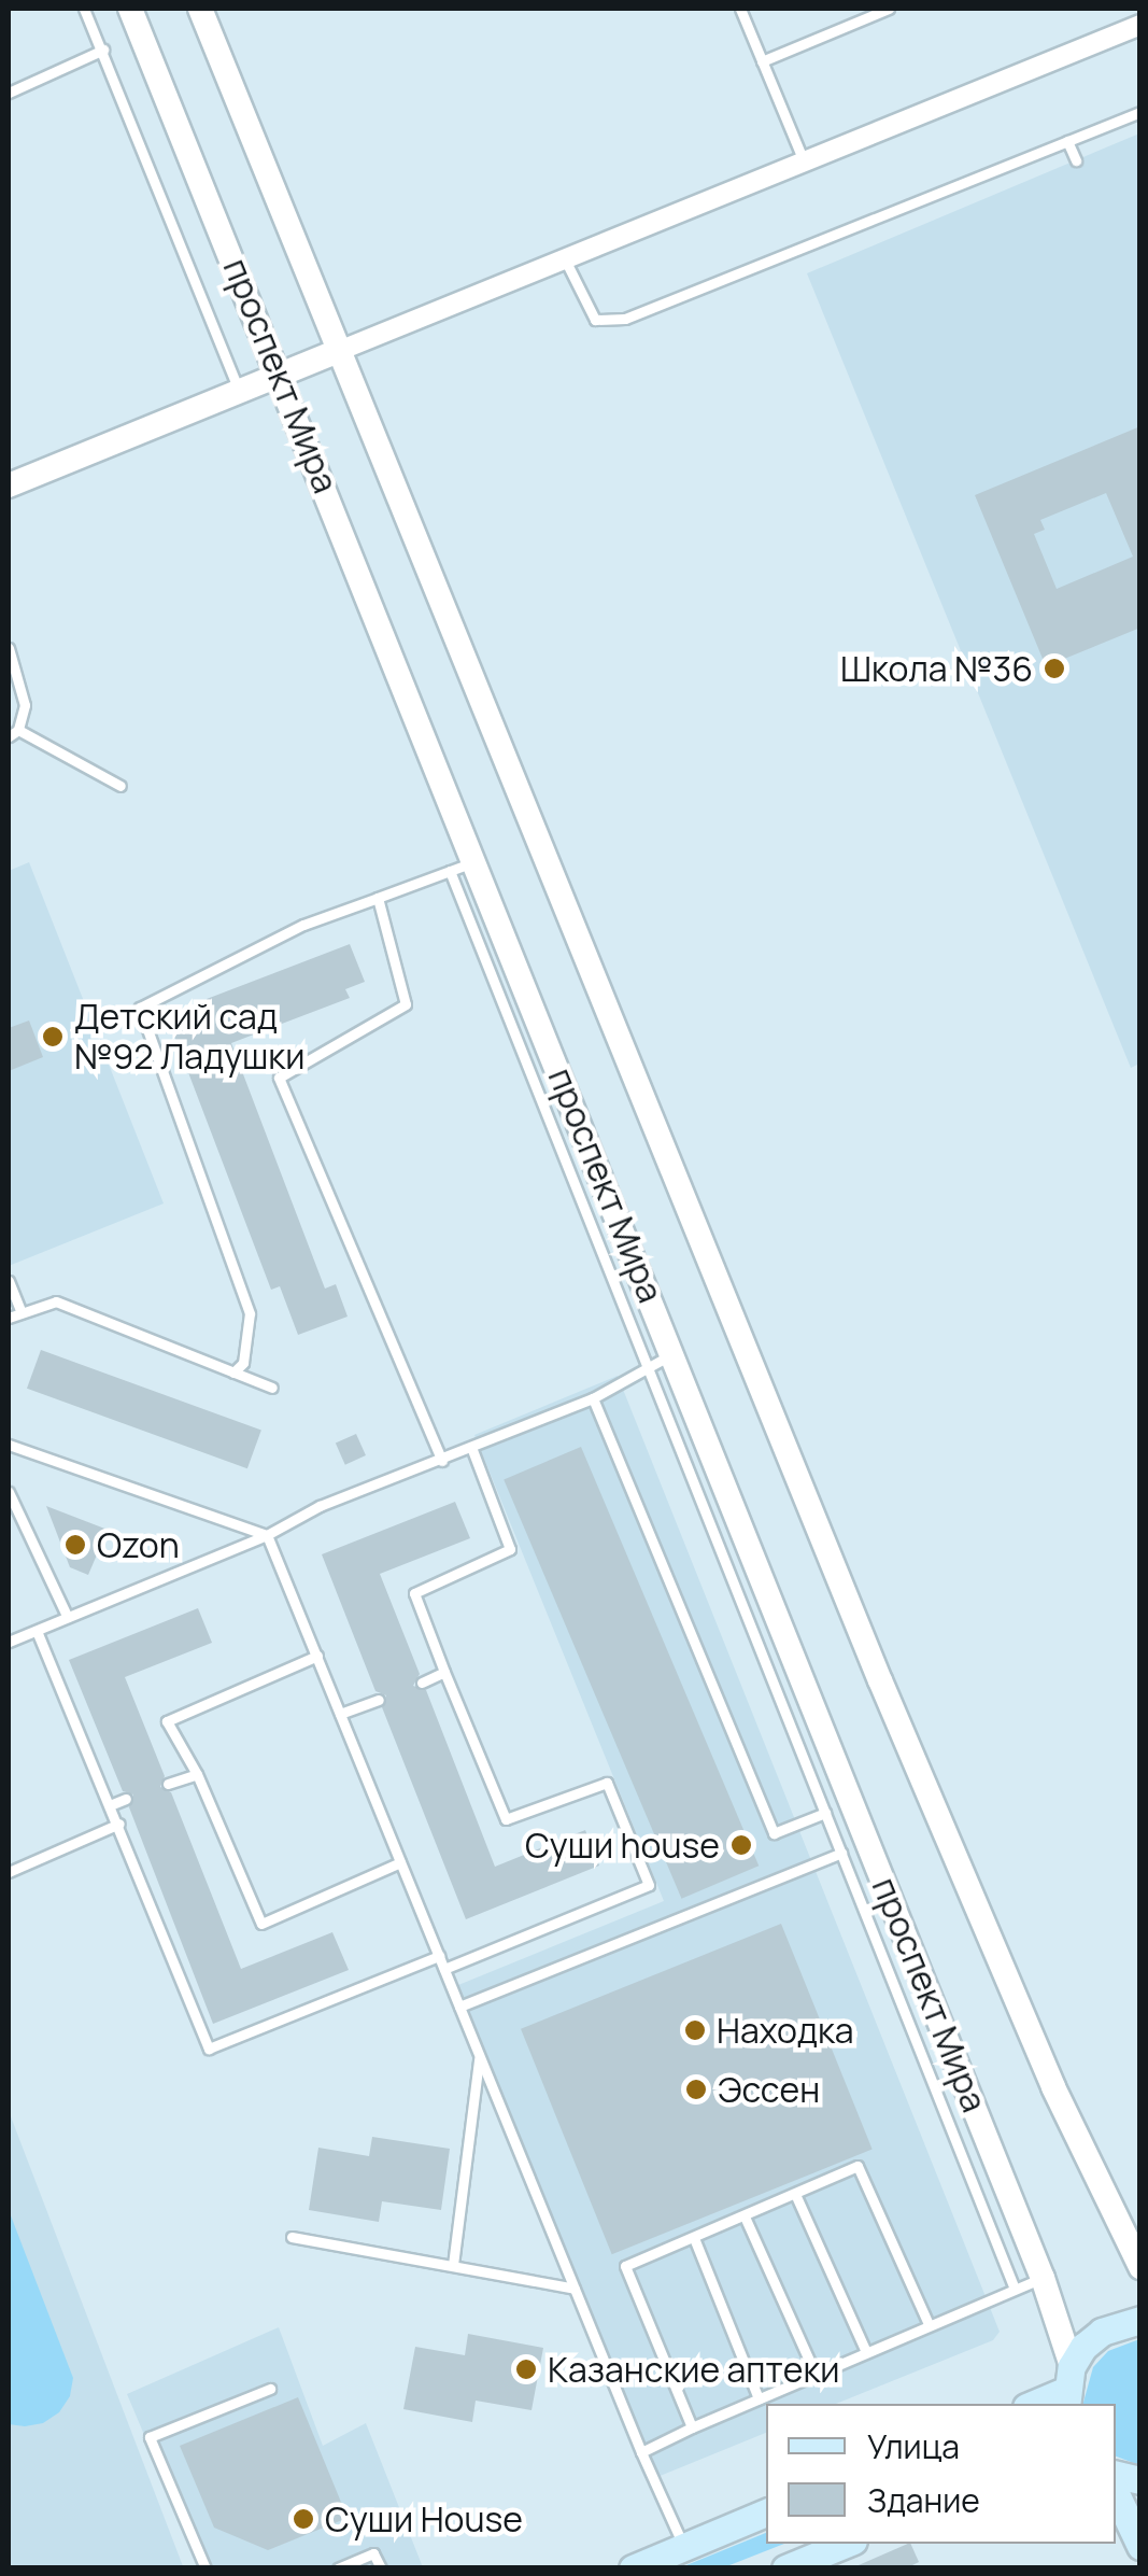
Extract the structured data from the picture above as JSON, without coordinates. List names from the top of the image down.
{
  "streets": {
    "street": ["проспект Мира"]
  },
  "places": [
    "Школа №36",
    "Детский сад №92 Ладушки",
    "Ozon",
    "Суши house",
    "Находка",
    "Эссен",
    "Казанские аптеки",
    "Суши House"
  ],
  "legend": ["Улица", "Здание"]
}
